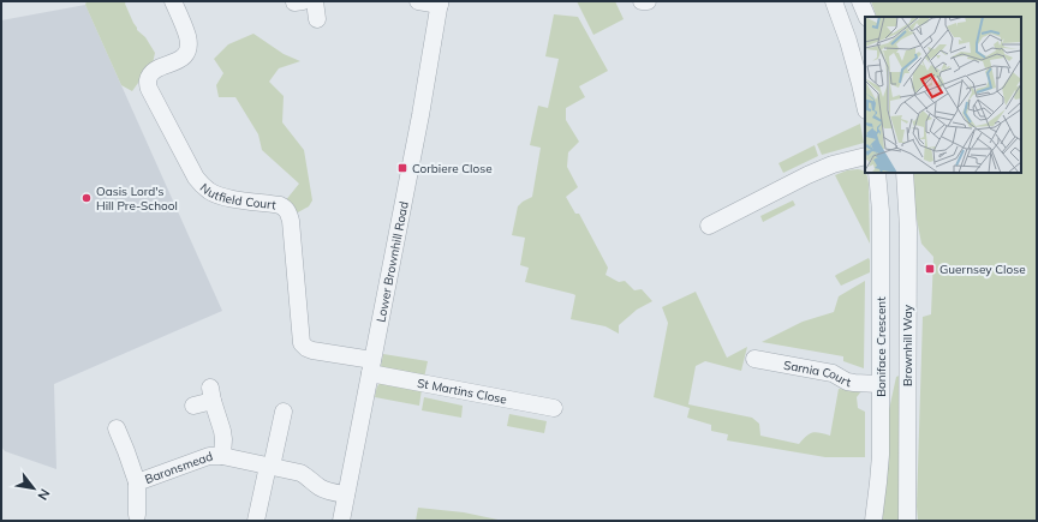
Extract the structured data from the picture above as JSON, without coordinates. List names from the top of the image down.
{
  "streets": {
    "street": [
      "Nutfield Court",
      "Lower Brownhill Road",
      "Brownhill Way",
      "Boniface Crescent",
      "Sarnia Court",
      "St Martins Close",
      "Baronsmead"
    ]
  },
  "crossings": [
    ["Nutfield Court", "Lower Brownhill Road"],
    ["Nutfield Court", "St Martins Close"],
    ["Lower Brownhill Road", "St Martins Close"],
    ["Lower Brownhill Road", "Baronsmead"],
    ["Boniface Crescent", "Sarnia Court"]
  ],
  "places": {
    "transit": ["Corbiere Close", "Guernsey Close"],
    "other": ["Oasis Lord's Hill Pre-School"]
  },
  "north": "bottom right"
}
